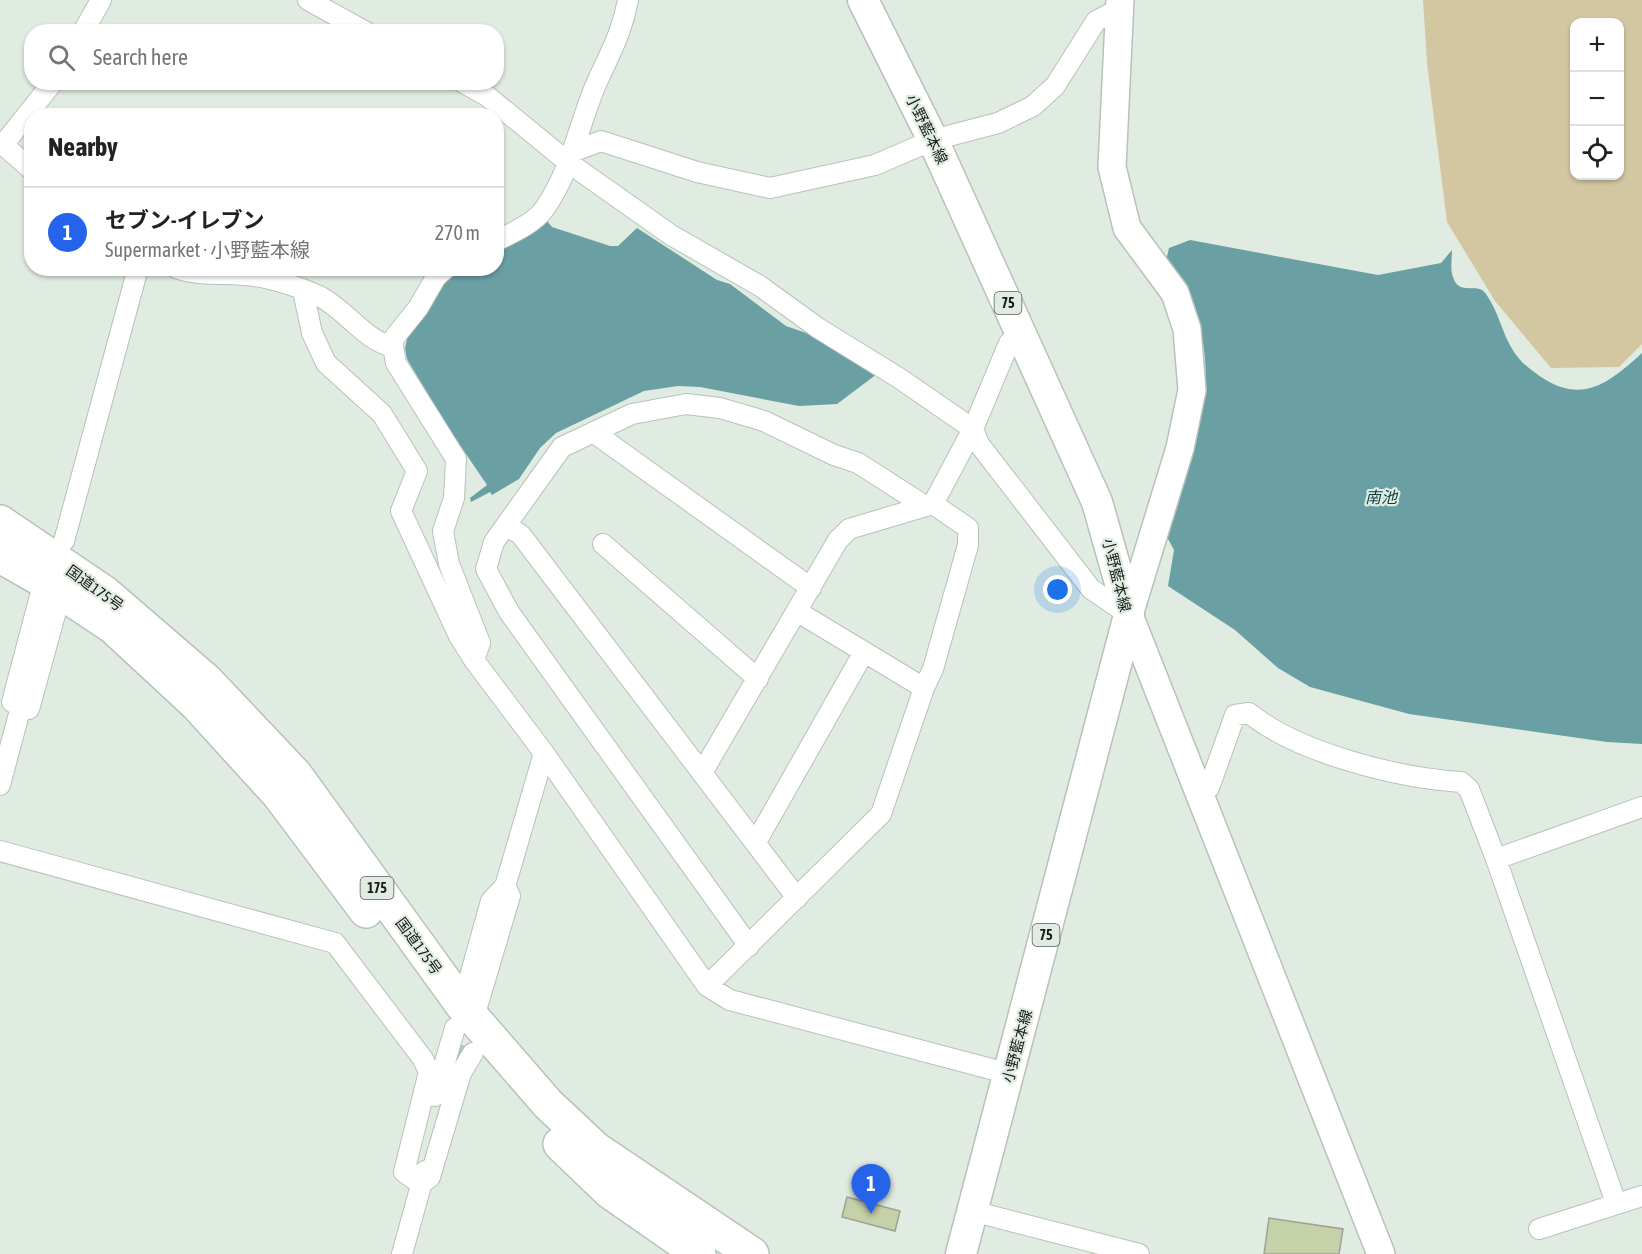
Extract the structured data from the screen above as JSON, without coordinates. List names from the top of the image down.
{
  "streets": {
    "highway": ["国道175号", "175"],
    "main road": ["小野藍本線", "75"]
  },
  "water": ["南池"],
  "page": {
    "map_buttons": ["+", "−"],
    "search": "Search here",
    "heading": "Nearby",
    "list": [
      {
        "mark": "1",
        "name": "セブン-イレブン",
        "note": "Supermarket · 小野藍本線",
        "value": "270 m"
      }
    ],
    "pins": "1"
  }
}
